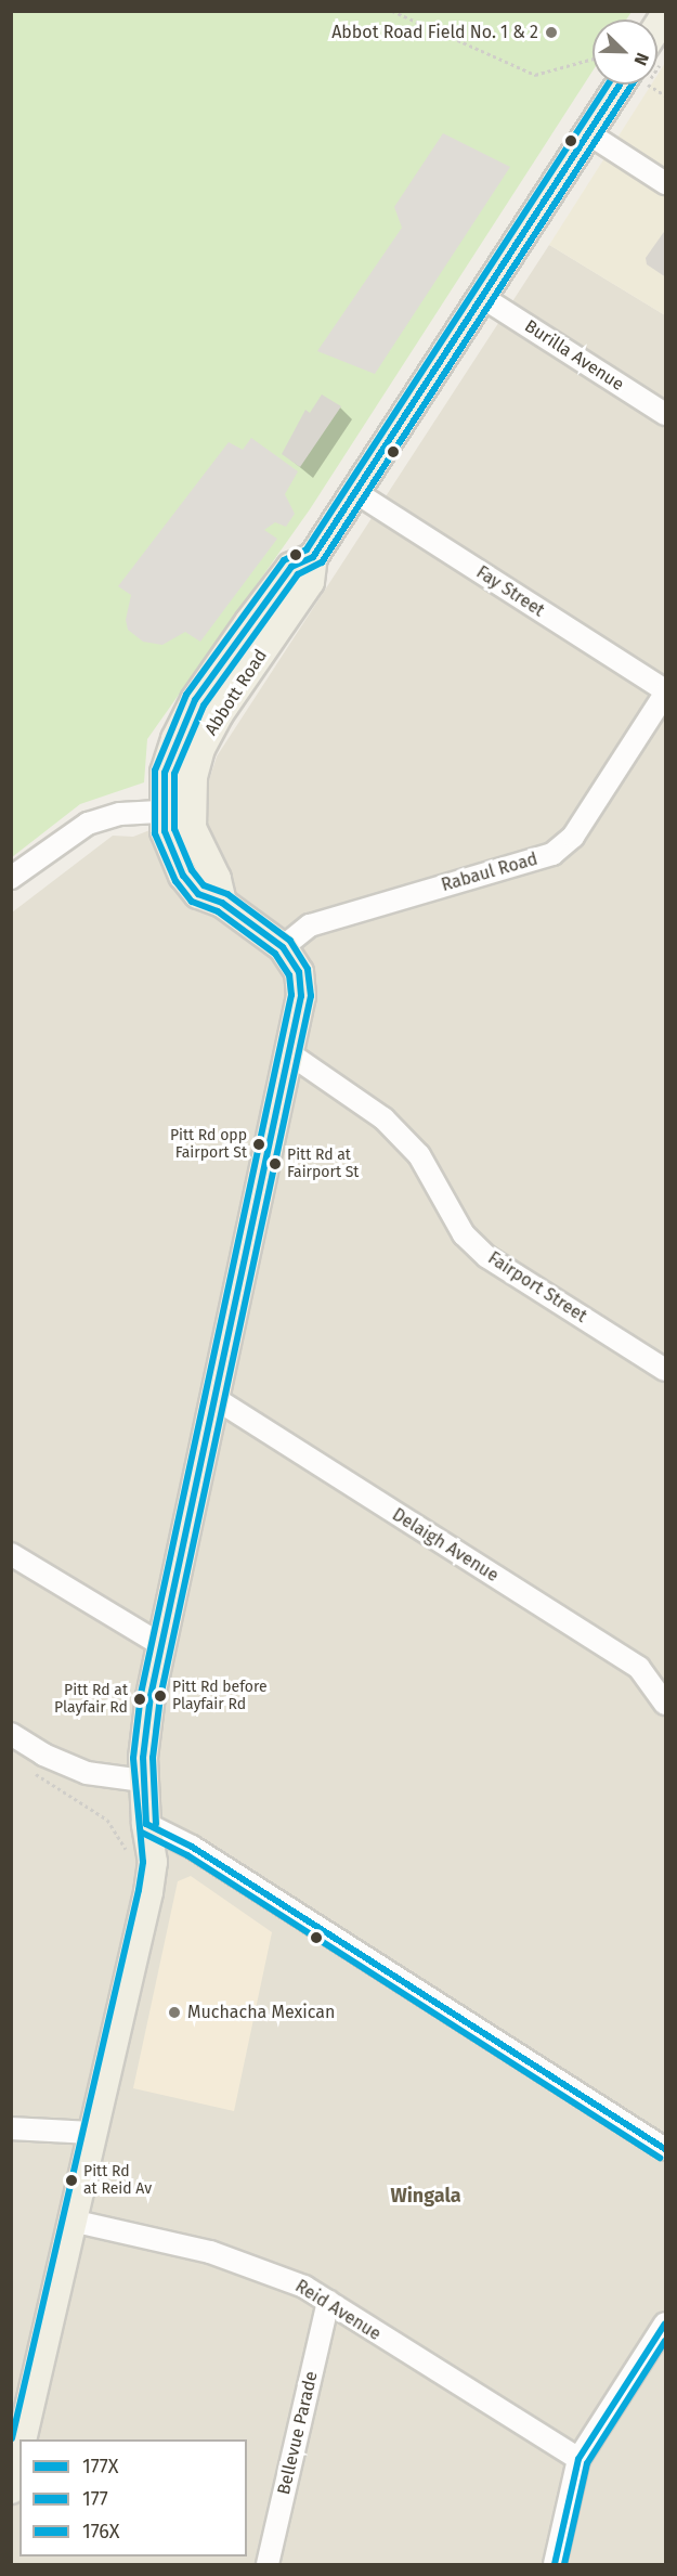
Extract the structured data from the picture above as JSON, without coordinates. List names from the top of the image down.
{
  "streets": {
    "main road": ["Abbott Road"],
    "street": [
      "Burilla Avenue",
      "Fay Street",
      "Rabaul Road",
      "Fairport Street",
      "Delaigh Avenue",
      "Reid Avenue",
      "Bellevue Parade"
    ]
  },
  "crossings": [
    ["Burilla Avenue", "Abbott Road"],
    ["Fay Street", "Abbott Road"],
    ["Fay Street", "Rabaul Road"],
    ["Abbott Road", "Rabaul Road"],
    ["Reid Avenue", "Bellevue Parade"]
  ],
  "districts": ["Wingala"],
  "places": [
    "Abbot Road Field No. 1 & 2",
    "Pitt Rd opp Fairport St",
    "Pitt Rd at Fairport St",
    "Pitt Rd before Playfair Rd",
    "Pitt Rd at Playfair Rd",
    "Muchacha Mexican",
    "Pitt Rd at Reid Av"
  ],
  "lines": ["transit line 177X", "transit line 177", "transit line 176X"],
  "legend": ["177X", "177", "176X"],
  "north": "bottom right"
}
